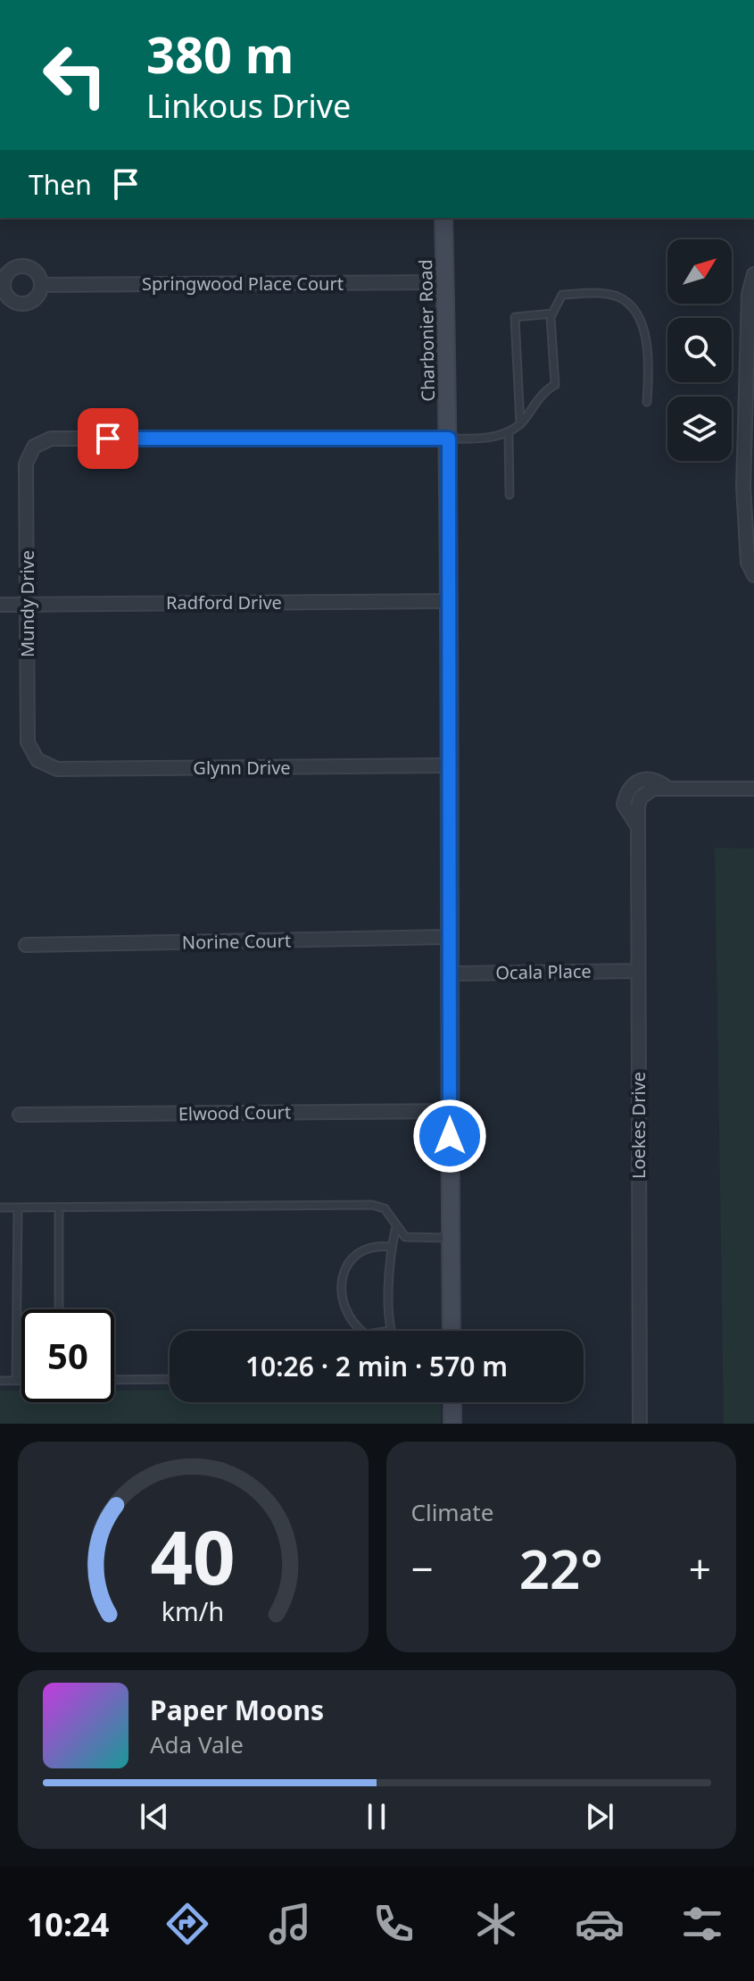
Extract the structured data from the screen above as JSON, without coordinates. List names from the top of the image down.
{
  "streets": {
    "main road": ["Charbonier Road"],
    "street": [
      "Springwood Place Court",
      "Radford Drive",
      "Mundy Drive",
      "Glynn Drive",
      "Norine Court",
      "Ocala Place",
      "Elwood Court",
      "Loekes Drive"
    ]
  },
  "crossings": [
    ["Springwood Place Court", "Charbonier Road"],
    ["Charbonier Road", "Radford Drive"],
    ["Charbonier Road", "Mundy Drive"],
    ["Charbonier Road", "Glynn Drive"],
    ["Charbonier Road", "Norine Court"],
    ["Charbonier Road", "Ocala Place"],
    ["Charbonier Road", "Elwood Court"],
    ["Radford Drive", "Mundy Drive"],
    ["Mundy Drive", "Glynn Drive"],
    ["Ocala Place", "Loekes Drive"]
  ],
  "north": "top right",
  "page": {
    "turn": ["380 m", "Linkous Drive"],
    "then": "Then",
    "limit": "50",
    "trip": "10:26 · 2 min · 570 m",
    "tile": "Climate",
    "heat": ["−", "22°", "+"],
    "song": ["Paper Moons", "Ada Vale"],
    "tabs": "10:24",
    "gauge": ["40", "km/h"]
  }
}
